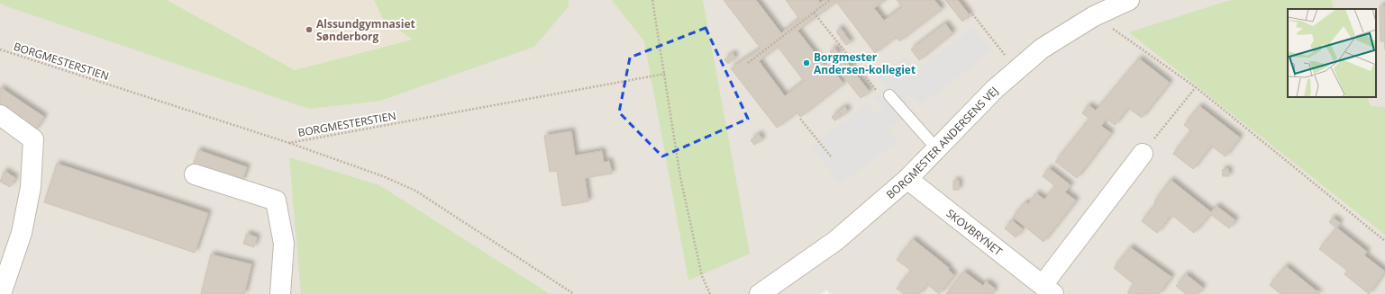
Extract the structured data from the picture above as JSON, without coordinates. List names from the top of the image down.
{
  "streets": {
    "street": ["BORGMESTER ANDERSENS VEJ", "SKOVBRYNET"],
    "path": ["BORGMESTERSTIEN"]
  },
  "crossings": [
    ["BORGMESTER ANDERSENS VEJ", "SKOVBRYNET"]
  ],
  "places": ["Alssundgymnasiet Sønderborg", "Borgmester Andersen-kollegiet"]
}
